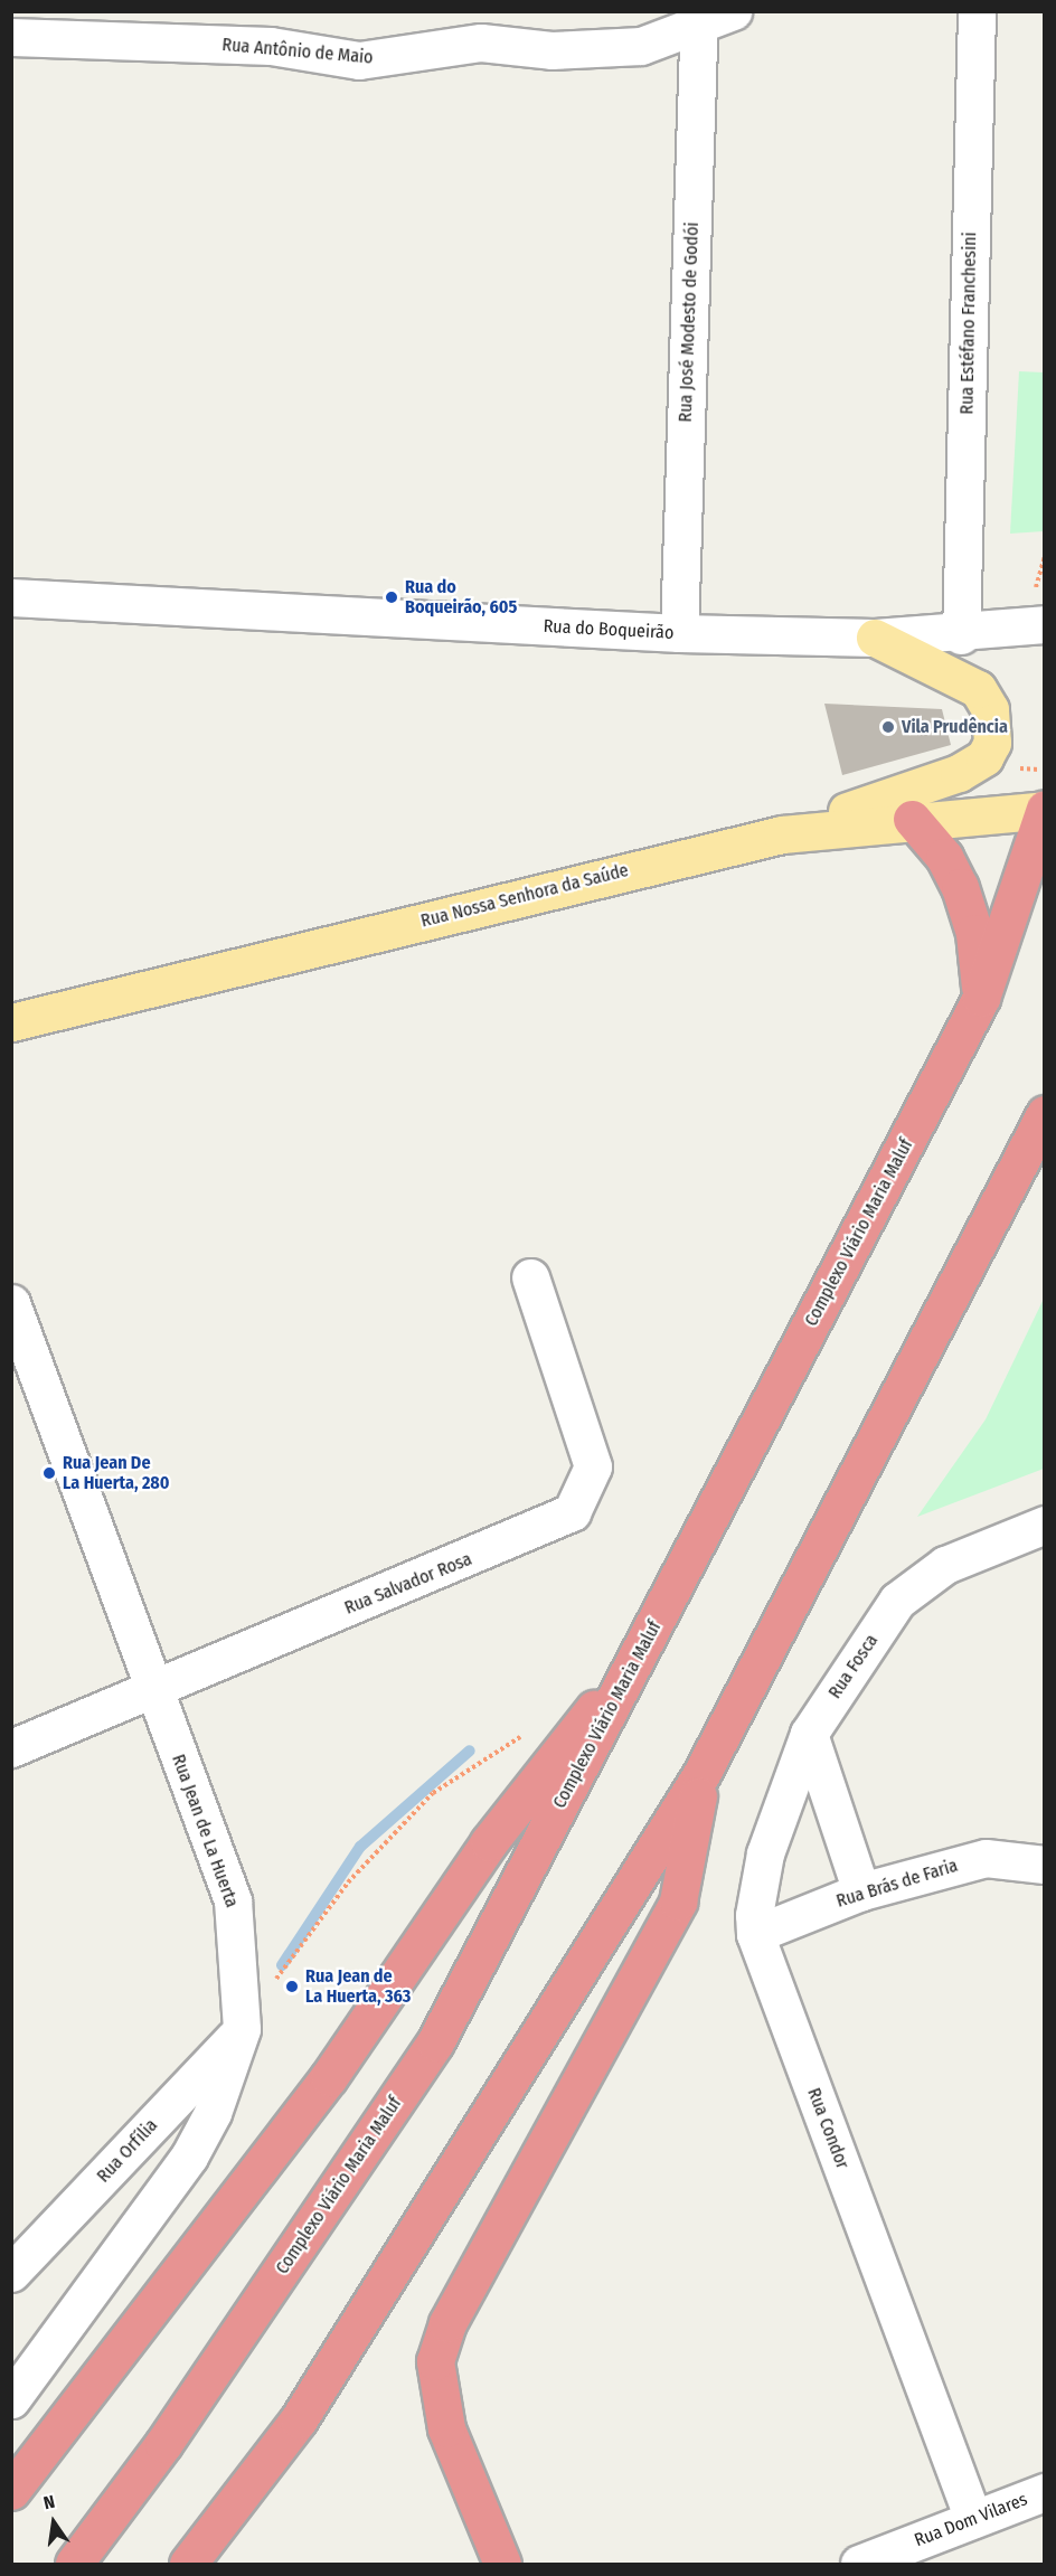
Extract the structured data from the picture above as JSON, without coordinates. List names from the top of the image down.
{
  "streets": {
    "highway": ["Complexo Viário Maria Maluf"],
    "main road": ["Rua Nossa Senhora da Saúde"],
    "street": [
      "Rua Antônio de Maio",
      "Rua José Modesto de Godói",
      "Rua Estéfano Franchesini",
      "Rua do Boqueirão",
      "Rua Salvador Rosa",
      "Rua Fosca",
      "Rua Jean de La Huerta",
      "Rua Brás de Faria",
      "Rua Condor",
      "Rua Orfília",
      "Rua Dom Vilares"
    ]
  },
  "crossings": [
    ["Rua Antônio de Maio", "Rua José Modesto de Godói"],
    ["Rua José Modesto de Godói", "Rua do Boqueirão"],
    ["Rua Estéfano Franchesini", "Rua do Boqueirão"],
    ["Rua Nossa Senhora da Saúde", "Complexo Viário Maria Maluf"],
    ["Rua Salvador Rosa", "Rua Jean de La Huerta"],
    ["Rua Fosca", "Rua Condor"],
    ["Rua Jean de La Huerta", "Rua Orfília"],
    ["Rua Brás de Faria", "Rua Condor"],
    ["Rua Condor", "Rua Dom Vilares"]
  ],
  "places": [
    "Rua do Boqueirão, 605",
    "Vila Prudência",
    "Rua Jean De La Huerta, 280",
    "Rua Jean de La Huerta, 363"
  ],
  "north": "top"
}
